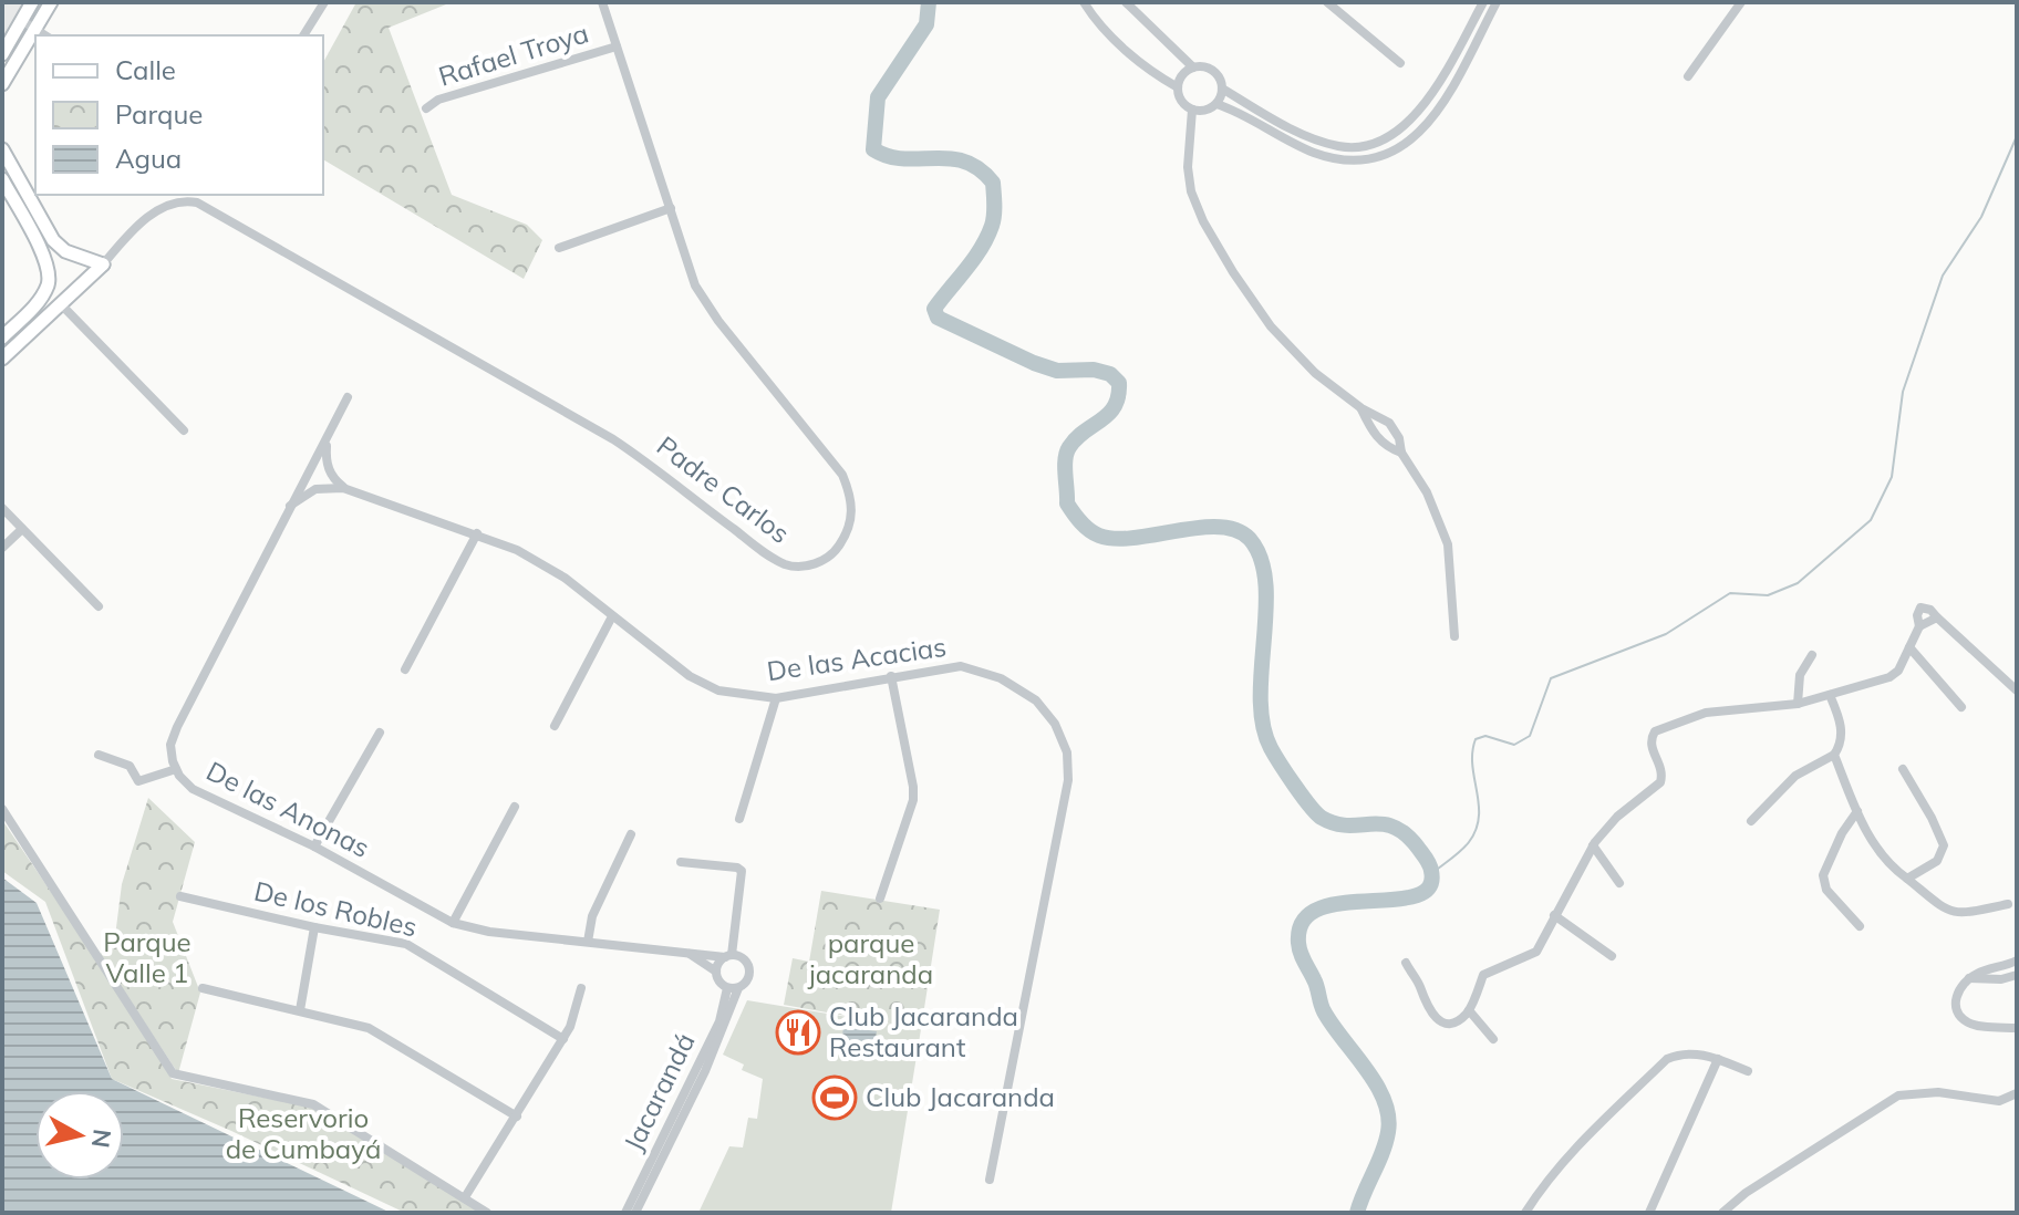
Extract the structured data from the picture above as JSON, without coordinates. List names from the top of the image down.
{
  "streets": {
    "street": [
      "Rafael Troya",
      "Padre Carlos",
      "De las Acacias",
      "De las Anonas",
      "De los Robles",
      "Jacarandá"
    ]
  },
  "crossings": [
    ["Rafael Troya", "Padre Carlos"],
    ["De las Anonas", "Jacarandá"]
  ],
  "parks": ["Parque Valle 1", "parque jacaranda", "Reservorio de Cumbayá"],
  "places": {
    "restaurant": ["Club Jacaranda Restaurant"],
    "sports": ["Club Jacaranda"]
  },
  "legend": ["Calle", "Parque", "Agua"],
  "north": "right"
}
